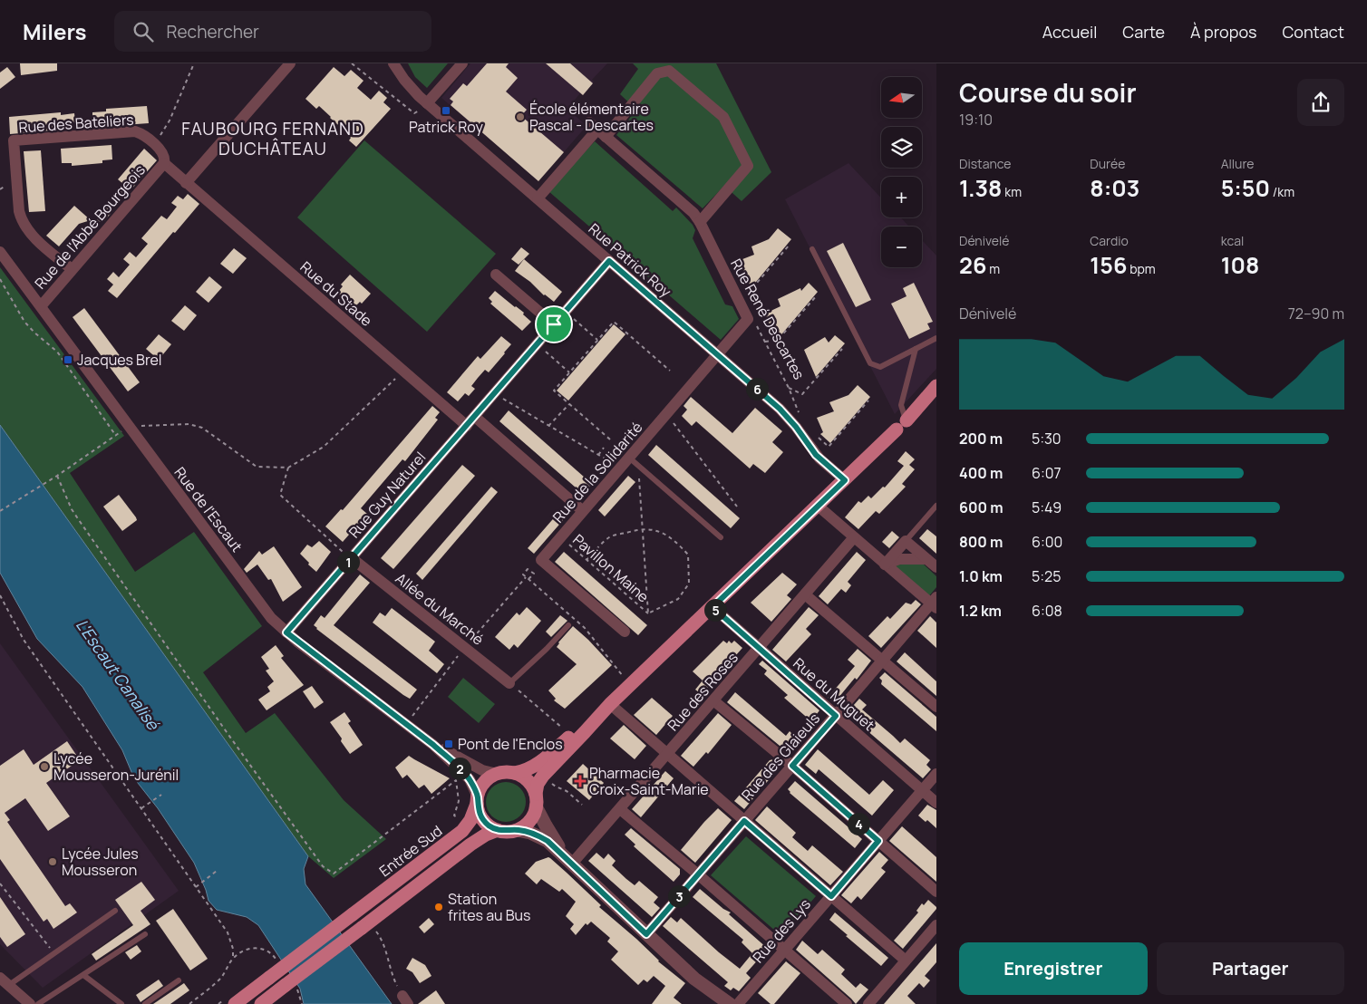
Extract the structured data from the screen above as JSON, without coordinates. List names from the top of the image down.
{
  "streets": {
    "main road": ["Entrée Sud"],
    "street": [
      "Rue des Bateliers",
      "Rue de l'Abbé Bourgeois",
      "Rue Patrick Roy",
      "Rue du Stade",
      "Rue René Descartes",
      "Rue de la Solidarité",
      "Rue Guy Naturel",
      "Rue de l'Escaut",
      "Allée du Marché",
      "Rue des Roses",
      "Rue du Muguet",
      "Rue des Glaieuls",
      "Rue des Lys"
    ],
    "path": ["Pavillon Maine"]
  },
  "crossings": [
    ["Rue des Bateliers", "Rue de l'Abbé Bourgeois"],
    ["Rue de l'Abbé Bourgeois", "Rue du Stade"],
    ["Rue de l'Abbé Bourgeois", "Rue de l'Escaut"],
    ["Rue Patrick Roy", "Rue René Descartes"],
    ["Rue Patrick Roy", "Rue de la Solidarité"],
    ["Rue Patrick Roy", "Rue Guy Naturel"],
    ["Rue du Stade", "Rue Guy Naturel"],
    ["Rue René Descartes", "Rue de la Solidarité"],
    ["Rue de la Solidarité", "Pavillon Maine"],
    ["Rue Guy Naturel", "Rue de l'Escaut"],
    ["Rue Guy Naturel", "Allée du Marché"],
    ["Rue de l'Escaut", "Entrée Sud"],
    ["Rue des Roses", "Rue du Muguet"],
    ["Rue du Muguet", "Rue des Glaieuls"],
    ["Rue du Muguet", "Rue des Lys"]
  ],
  "districts": ["FAUBOURG FERNAND DUCHÂTEAU"],
  "water": ["L'Escaut Canalisé"],
  "places": {
    "transit": ["Patrick Roy", "Jacques Brel", "Pont de l'Enclos"],
    "other": [
      "École élémentaire Pascal - Descartes",
      "Lycée Mousseron-Jurénil",
      "Lycée Jules Mousseron",
      "Station frites au Bus"
    ],
    "health": ["Pharmacie Croix-Saint-Marie"]
  },
  "north": "left",
  "page": {
    "header": "Milers",
    "search": "Rechercher",
    "nav": [
      "Accueil",
      "Carte",
      "À propos",
      "Contact"
    ],
    "heading": ["Course du soir", "19:10"],
    "map_buttons": ["+", "−"],
    "stats": [
      ["Distance", "1.38 km"],
      ["Durée", "8:03"],
      ["Allure", "5:50 /km"],
      ["Dénivelé", "26 m"],
      ["Cardio", "156 bpm"],
      ["kcal", "108"]
    ],
    "chart": ["Dénivelé", "72–90 m"],
    "pins": [
      "6",
      "1",
      "5",
      "2",
      "4",
      "3"
    ],
    "list": [
      {
        "name": "200 m",
        "note": "5:30"
      },
      {
        "name": "400 m",
        "note": "6:07"
      },
      {
        "name": "600 m",
        "note": "5:49"
      },
      {
        "name": "800 m",
        "note": "6:00"
      },
      {
        "name": "1.0 km",
        "note": "5:25"
      },
      {
        "name": "1.2 km",
        "note": "6:08"
      }
    ],
    "buttons": ["Enregistrer", "Partager"]
  }
}
